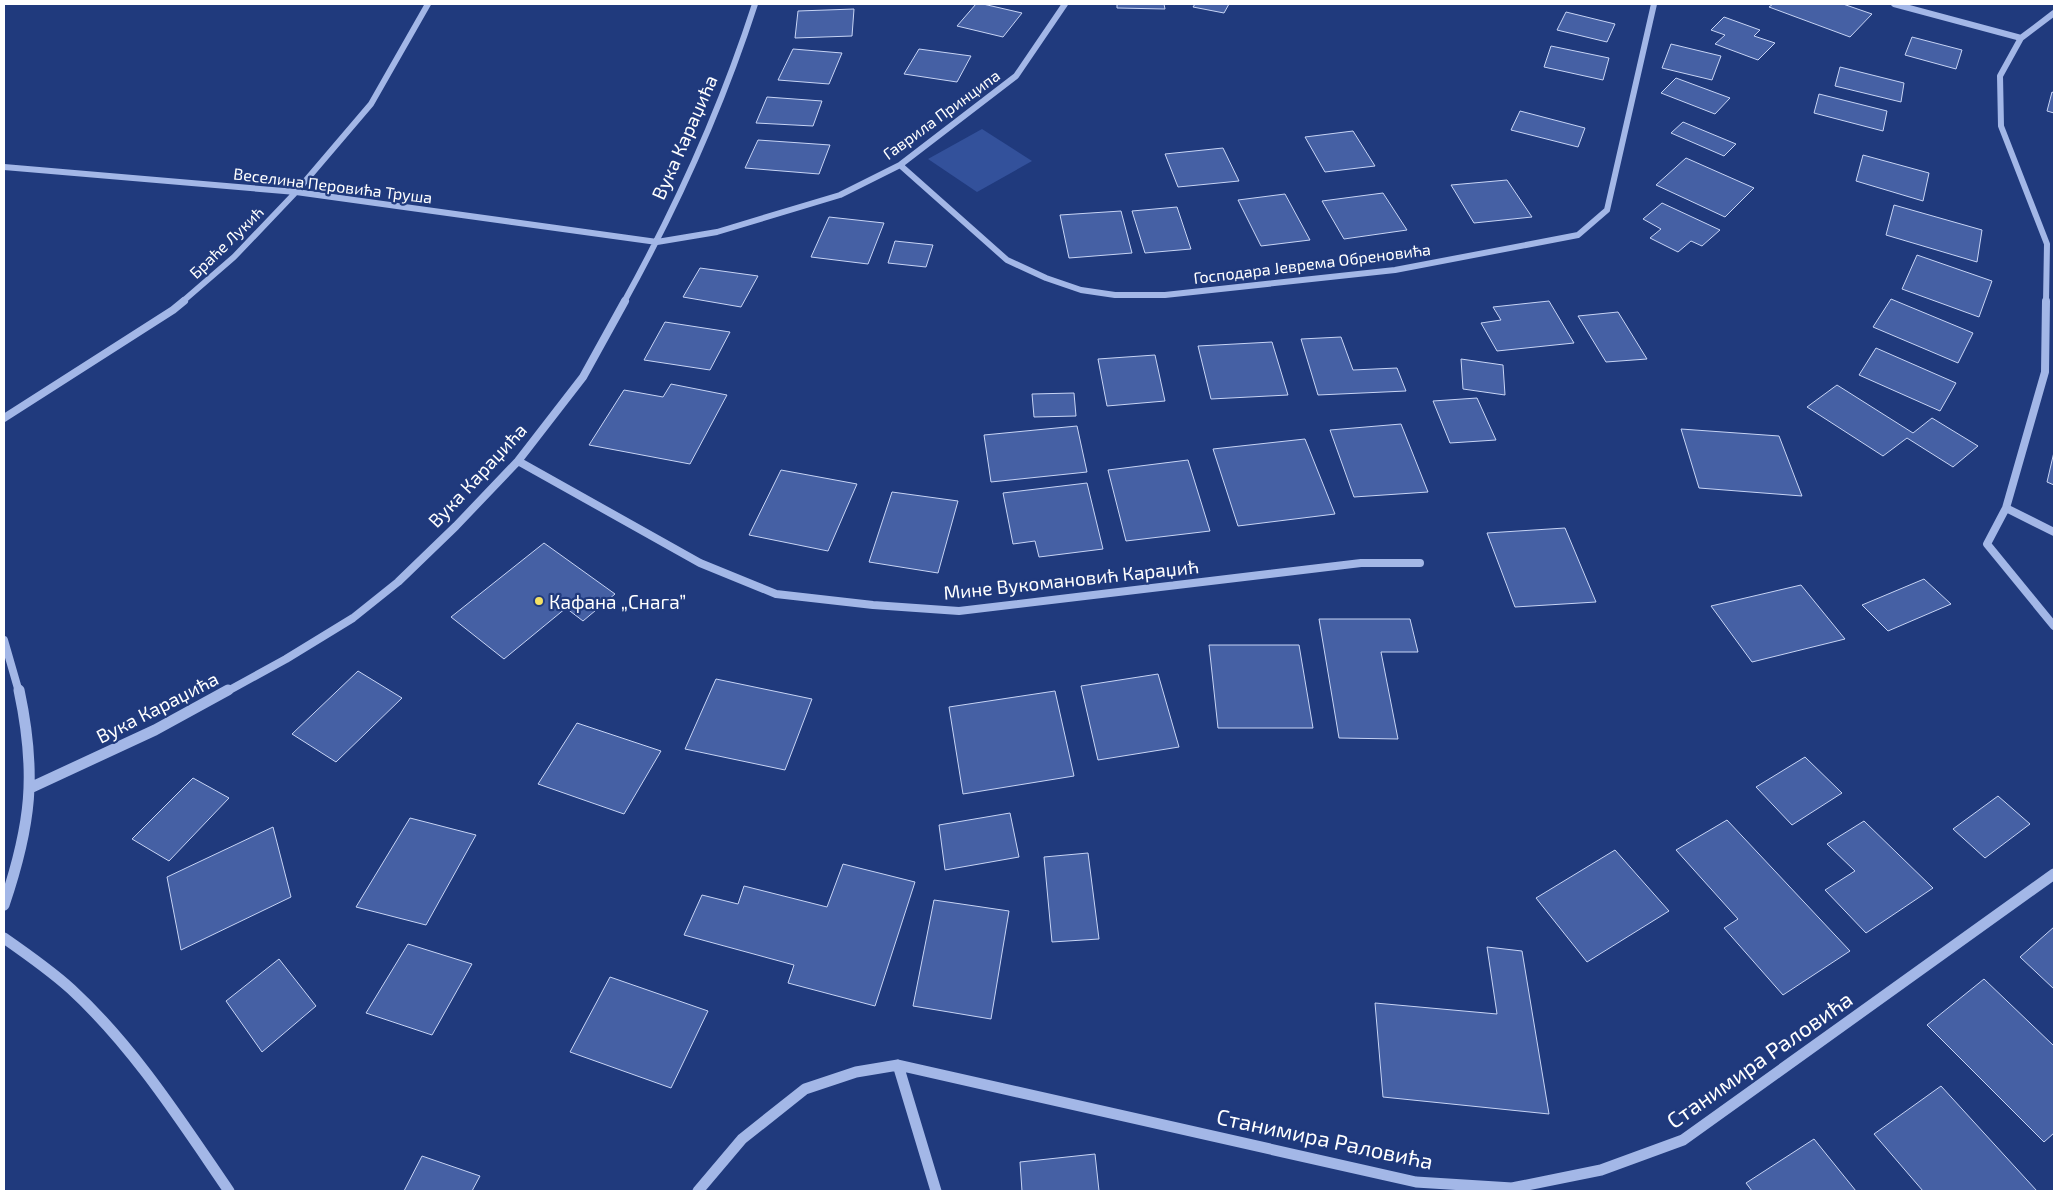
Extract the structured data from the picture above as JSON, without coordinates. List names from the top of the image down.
{
  "streets": {
    "street": [
      "Гаврила Принципа",
      "Вука Караџића",
      "Веселина Перовића Труша",
      "Браће Лукић",
      "Господара Јеврема Обреновића",
      "Мине Вукомановић Караџић",
      "Станимира Раловића"
    ]
  },
  "crossings": [
    ["Гаврила Принципа", "Вука Караџића"],
    ["Гаврила Принципа", "Веселина Перовића Труша"],
    ["Гаврила Принципа", "Господара Јеврема Обреновића"],
    ["Вука Караџића", "Веселина Перовића Труша"],
    ["Вука Караџића", "Мине Вукомановић Караџић"],
    ["Веселина Перовића Труша", "Браће Лукић"]
  ],
  "places": ["Кафана „Снага”"]
}
